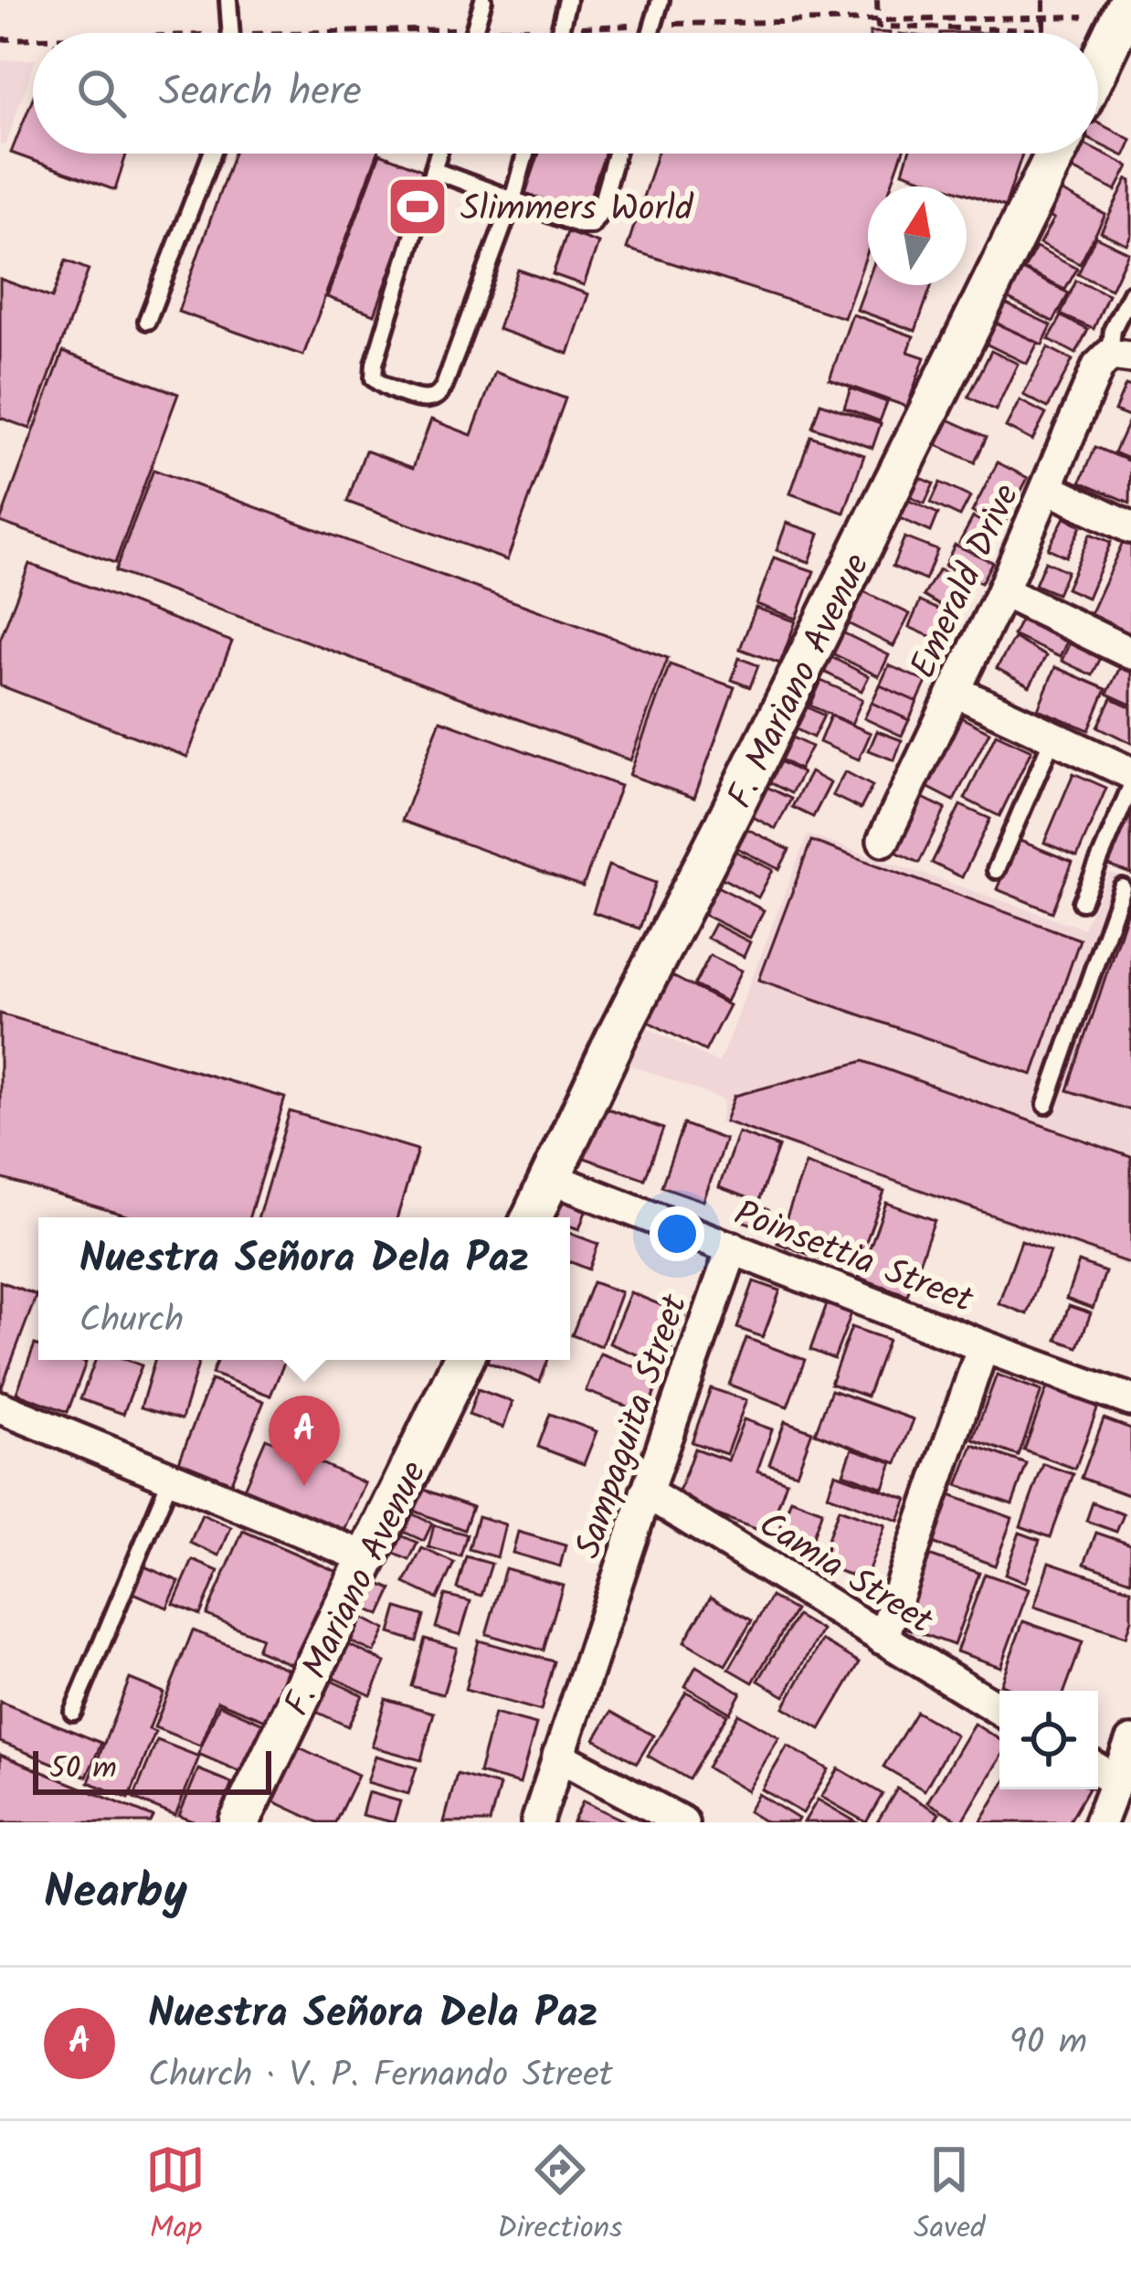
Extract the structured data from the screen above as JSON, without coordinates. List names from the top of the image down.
{
  "streets": {
    "street": [
      "Emerald Drive",
      "F. Mariano Avenue",
      "Poinsettia Street",
      "Sampaguita Street",
      "Camia Street"
    ]
  },
  "crossings": [
    ["F. Mariano Avenue", "Poinsettia Street"],
    ["Poinsettia Street", "Sampaguita Street"],
    ["Sampaguita Street", "Camia Street"]
  ],
  "places": {
    "sports": ["Slimmers World"]
  },
  "scale_bar": "50 m",
  "north": "top",
  "page": {
    "search": "Search here",
    "popup": ["Nuestra Señora Dela Paz", "Church"],
    "pins": "A",
    "scale": "50 m",
    "heading": "Nearby",
    "list": [
      {
        "mark": "A",
        "name": "Nuestra Señora Dela Paz",
        "note": "Church · V. P. Fernando Street",
        "value": "90 m"
      }
    ],
    "nav": ["Map", "Directions", "Saved"]
  }
}
